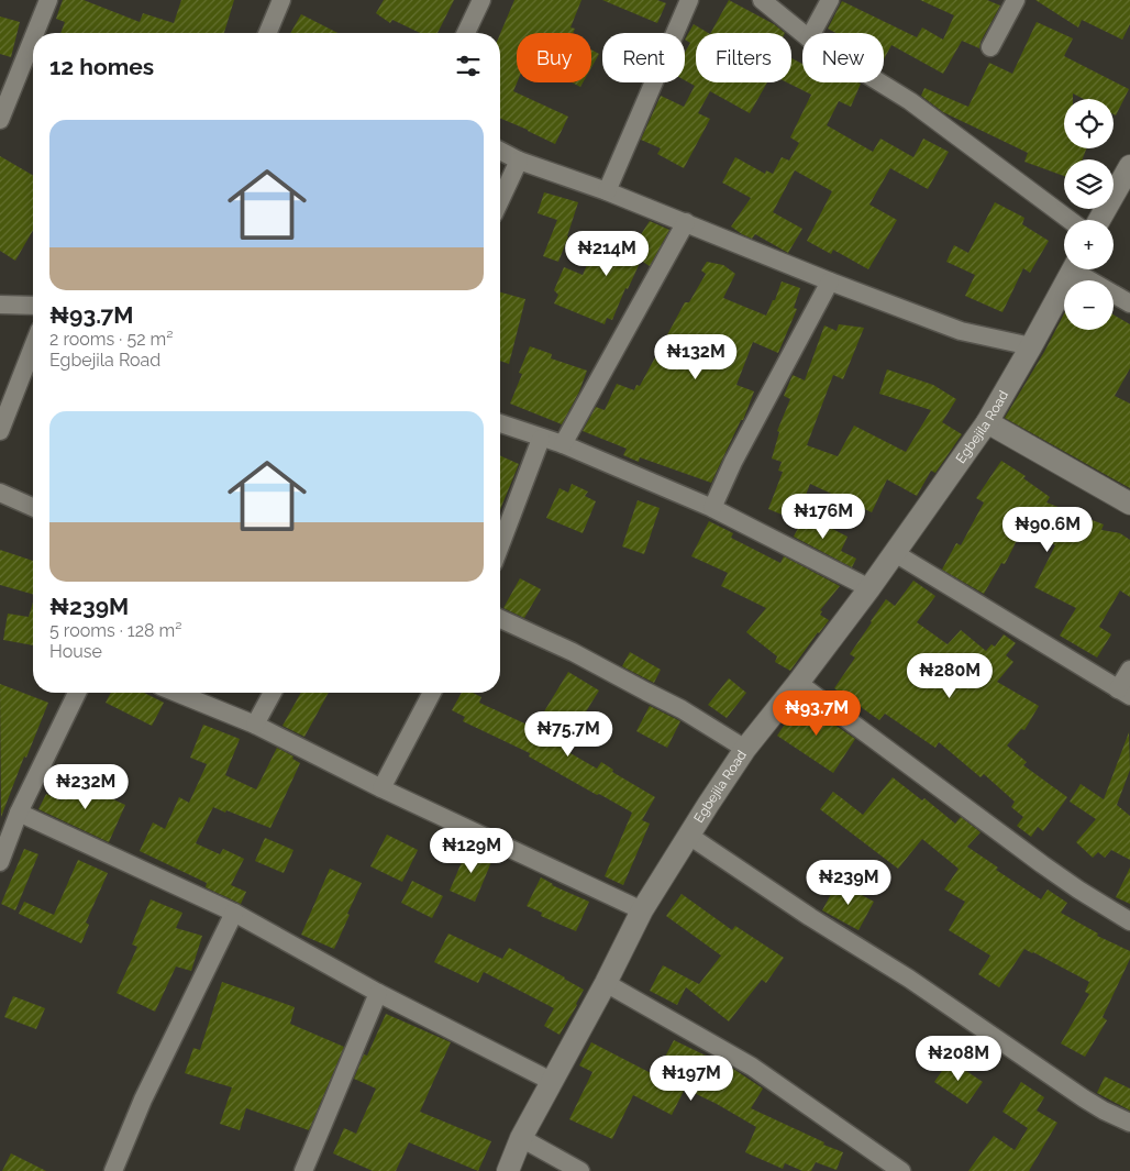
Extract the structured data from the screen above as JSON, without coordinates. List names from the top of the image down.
{
  "streets": {
    "street": ["Egbejila Road"]
  },
  "page": {
    "chip": [
      "Buy",
      "Rent",
      "Filters",
      "New"
    ],
    "heading": "12 homes",
    "map_buttons": ["+", "−"],
    "list": [
      {
        "name": "₦93.7M",
        "note": "2 rooms · 52 m² · Egbejila Road"
      },
      {
        "name": "₦239M",
        "note": "5 rooms · 128 m² · House"
      }
    ],
    "price": [
      "₦214M",
      "₦132M",
      "₦176M",
      "₦90.6M",
      "₦280M",
      "₦93.7M",
      "₦75.7M",
      "₦232M",
      "₦129M",
      "₦239M",
      "₦208M",
      "₦197M"
    ]
  }
}
